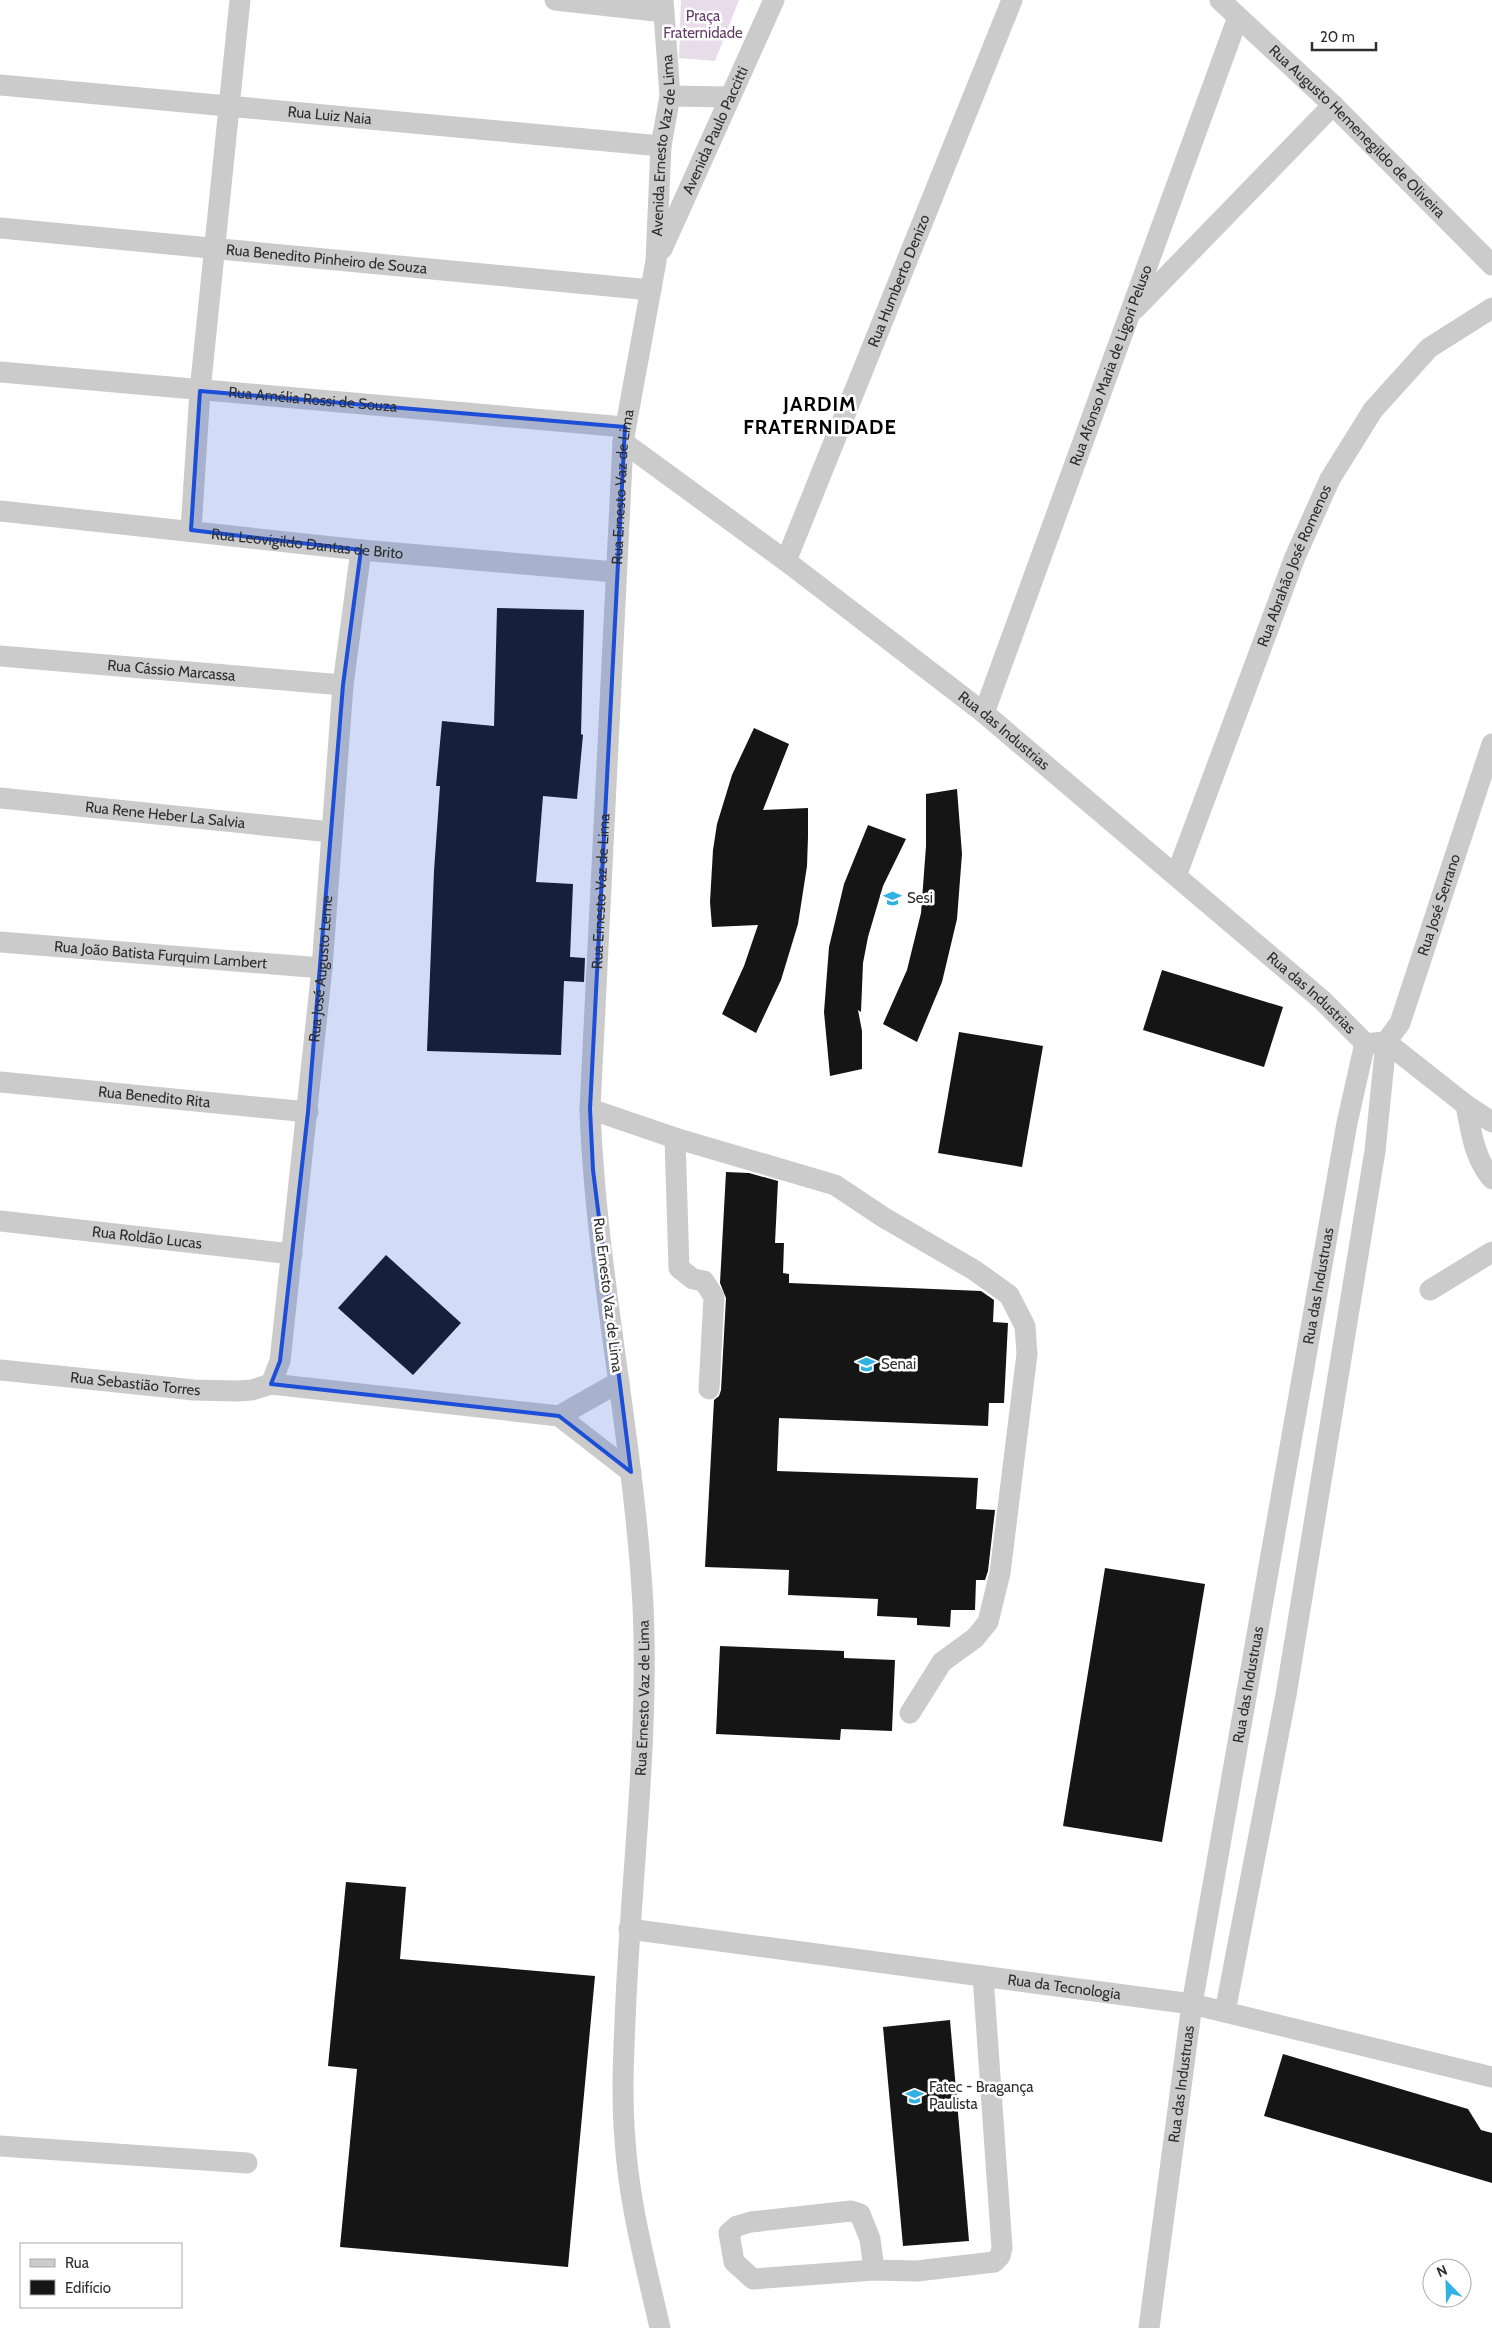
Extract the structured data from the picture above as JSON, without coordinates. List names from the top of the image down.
{
  "streets": {
    "street": [
      "Rua Luiz Naia",
      "Avenida Paulo Paccitti",
      "Rua Augusto Hemenegildo de Oliveira",
      "Avenida Ernesto Vaz de Lima",
      "Rua Benedito Pinheiro de Souza",
      "Rua Humberto Denizo",
      "Rua Afonso Maria de Ligori Peluso",
      "Rua Amélia Rossi de Souza",
      "Rua Ernesto Vaz de Lima",
      "Rua Leovigildo Dantas de Brito",
      "Rua Abrahão José Romenos",
      "Rua Cássio Marcassa",
      "Rua das Industrias",
      "Rua Rene Heber La Salvia",
      "Rua José Serrano",
      "Rua João Batista Furquim Lambert",
      "Rua José Augusto Leme",
      "Rua Benedito Rita",
      "Rua Roldão Lucas",
      "Rua das Industruas",
      "Rua Sebastião Torres",
      "Rua da Tecnologia"
    ]
  },
  "crossings": [
    ["Rua Luiz Naia", "Avenida Ernesto Vaz de Lima"],
    ["Avenida Paulo Paccitti", "Avenida Ernesto Vaz de Lima"],
    ["Avenida Paulo Paccitti", "Rua Ernesto Vaz de Lima"],
    ["Rua Augusto Hemenegildo de Oliveira", "Rua Afonso Maria de Ligori Peluso"],
    ["Avenida Ernesto Vaz de Lima", "Rua Ernesto Vaz de Lima"],
    ["Rua Benedito Pinheiro de Souza", "Rua Ernesto Vaz de Lima"],
    ["Rua Humberto Denizo", "Rua das Industrias"],
    ["Rua Afonso Maria de Ligori Peluso", "Rua das Industrias"],
    ["Rua Amélia Rossi de Souza", "Rua Ernesto Vaz de Lima"],
    ["Rua Amélia Rossi de Souza", "Rua das Industrias"],
    ["Rua Ernesto Vaz de Lima", "Rua Leovigildo Dantas de Brito"],
    ["Rua Ernesto Vaz de Lima", "Rua das Industrias"],
    ["Rua Ernesto Vaz de Lima", "Rua da Tecnologia"],
    ["Rua Leovigildo Dantas de Brito", "Rua José Augusto Leme"],
    ["Rua Abrahão José Romenos", "Rua das Industrias"],
    ["Rua Cássio Marcassa", "Rua José Augusto Leme"],
    ["Rua das Industrias", "Rua das Industruas"],
    ["Rua Rene Heber La Salvia", "Rua José Augusto Leme"],
    ["Rua João Batista Furquim Lambert", "Rua José Augusto Leme"],
    ["Rua José Augusto Leme", "Rua Benedito Rita"],
    ["Rua José Augusto Leme", "Rua Roldão Lucas"],
    ["Rua José Augusto Leme", "Rua Sebastião Torres"],
    ["Rua das Industruas", "Rua da Tecnologia"]
  ],
  "districts": ["JARDIM FRATERNIDADE"],
  "parks": ["Praça Fraternidade"],
  "places": {
    "school or university": ["Sesi", "Senai", "Fatec - Bragança Paulista"]
  },
  "legend": ["Rua", "Edifício"],
  "scale_bar": "20 m",
  "north": "top left"
}
